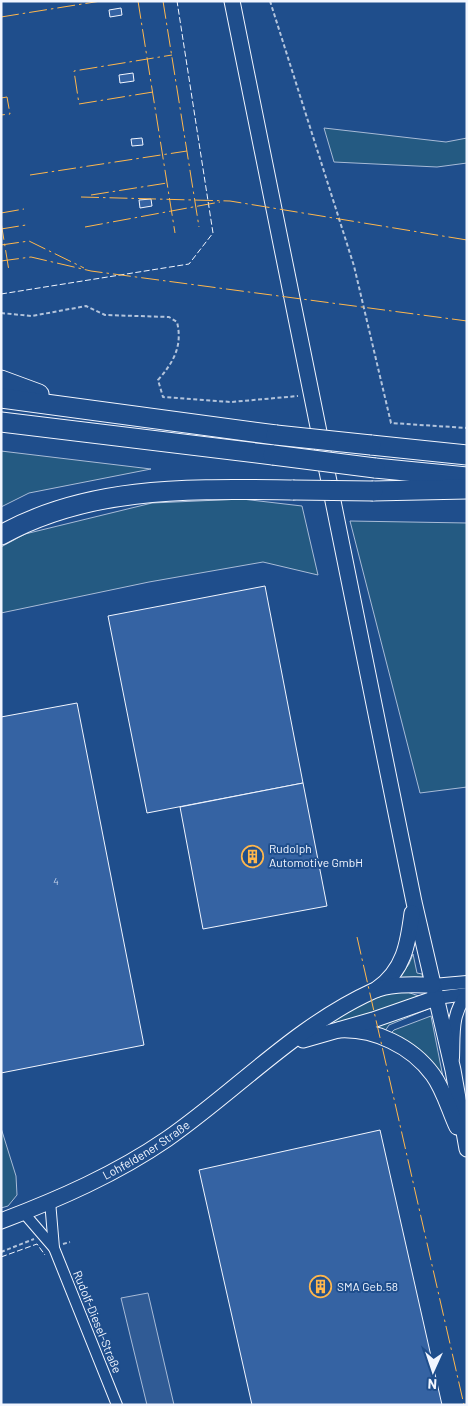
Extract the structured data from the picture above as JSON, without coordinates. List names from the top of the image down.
{
  "streets": {
    "main road": ["Lohfeldener Straße"],
    "street": ["Rudolf-Diesel-Straße"]
  },
  "crossings": [
    ["Lohfeldener Straße", "Rudolf-Diesel-Straße"]
  ],
  "places": {
    "building": ["Rudolph Automotive GmbH", "SMA Geb.58"]
  },
  "house_numbers": ["4"],
  "north": "bottom"
}
